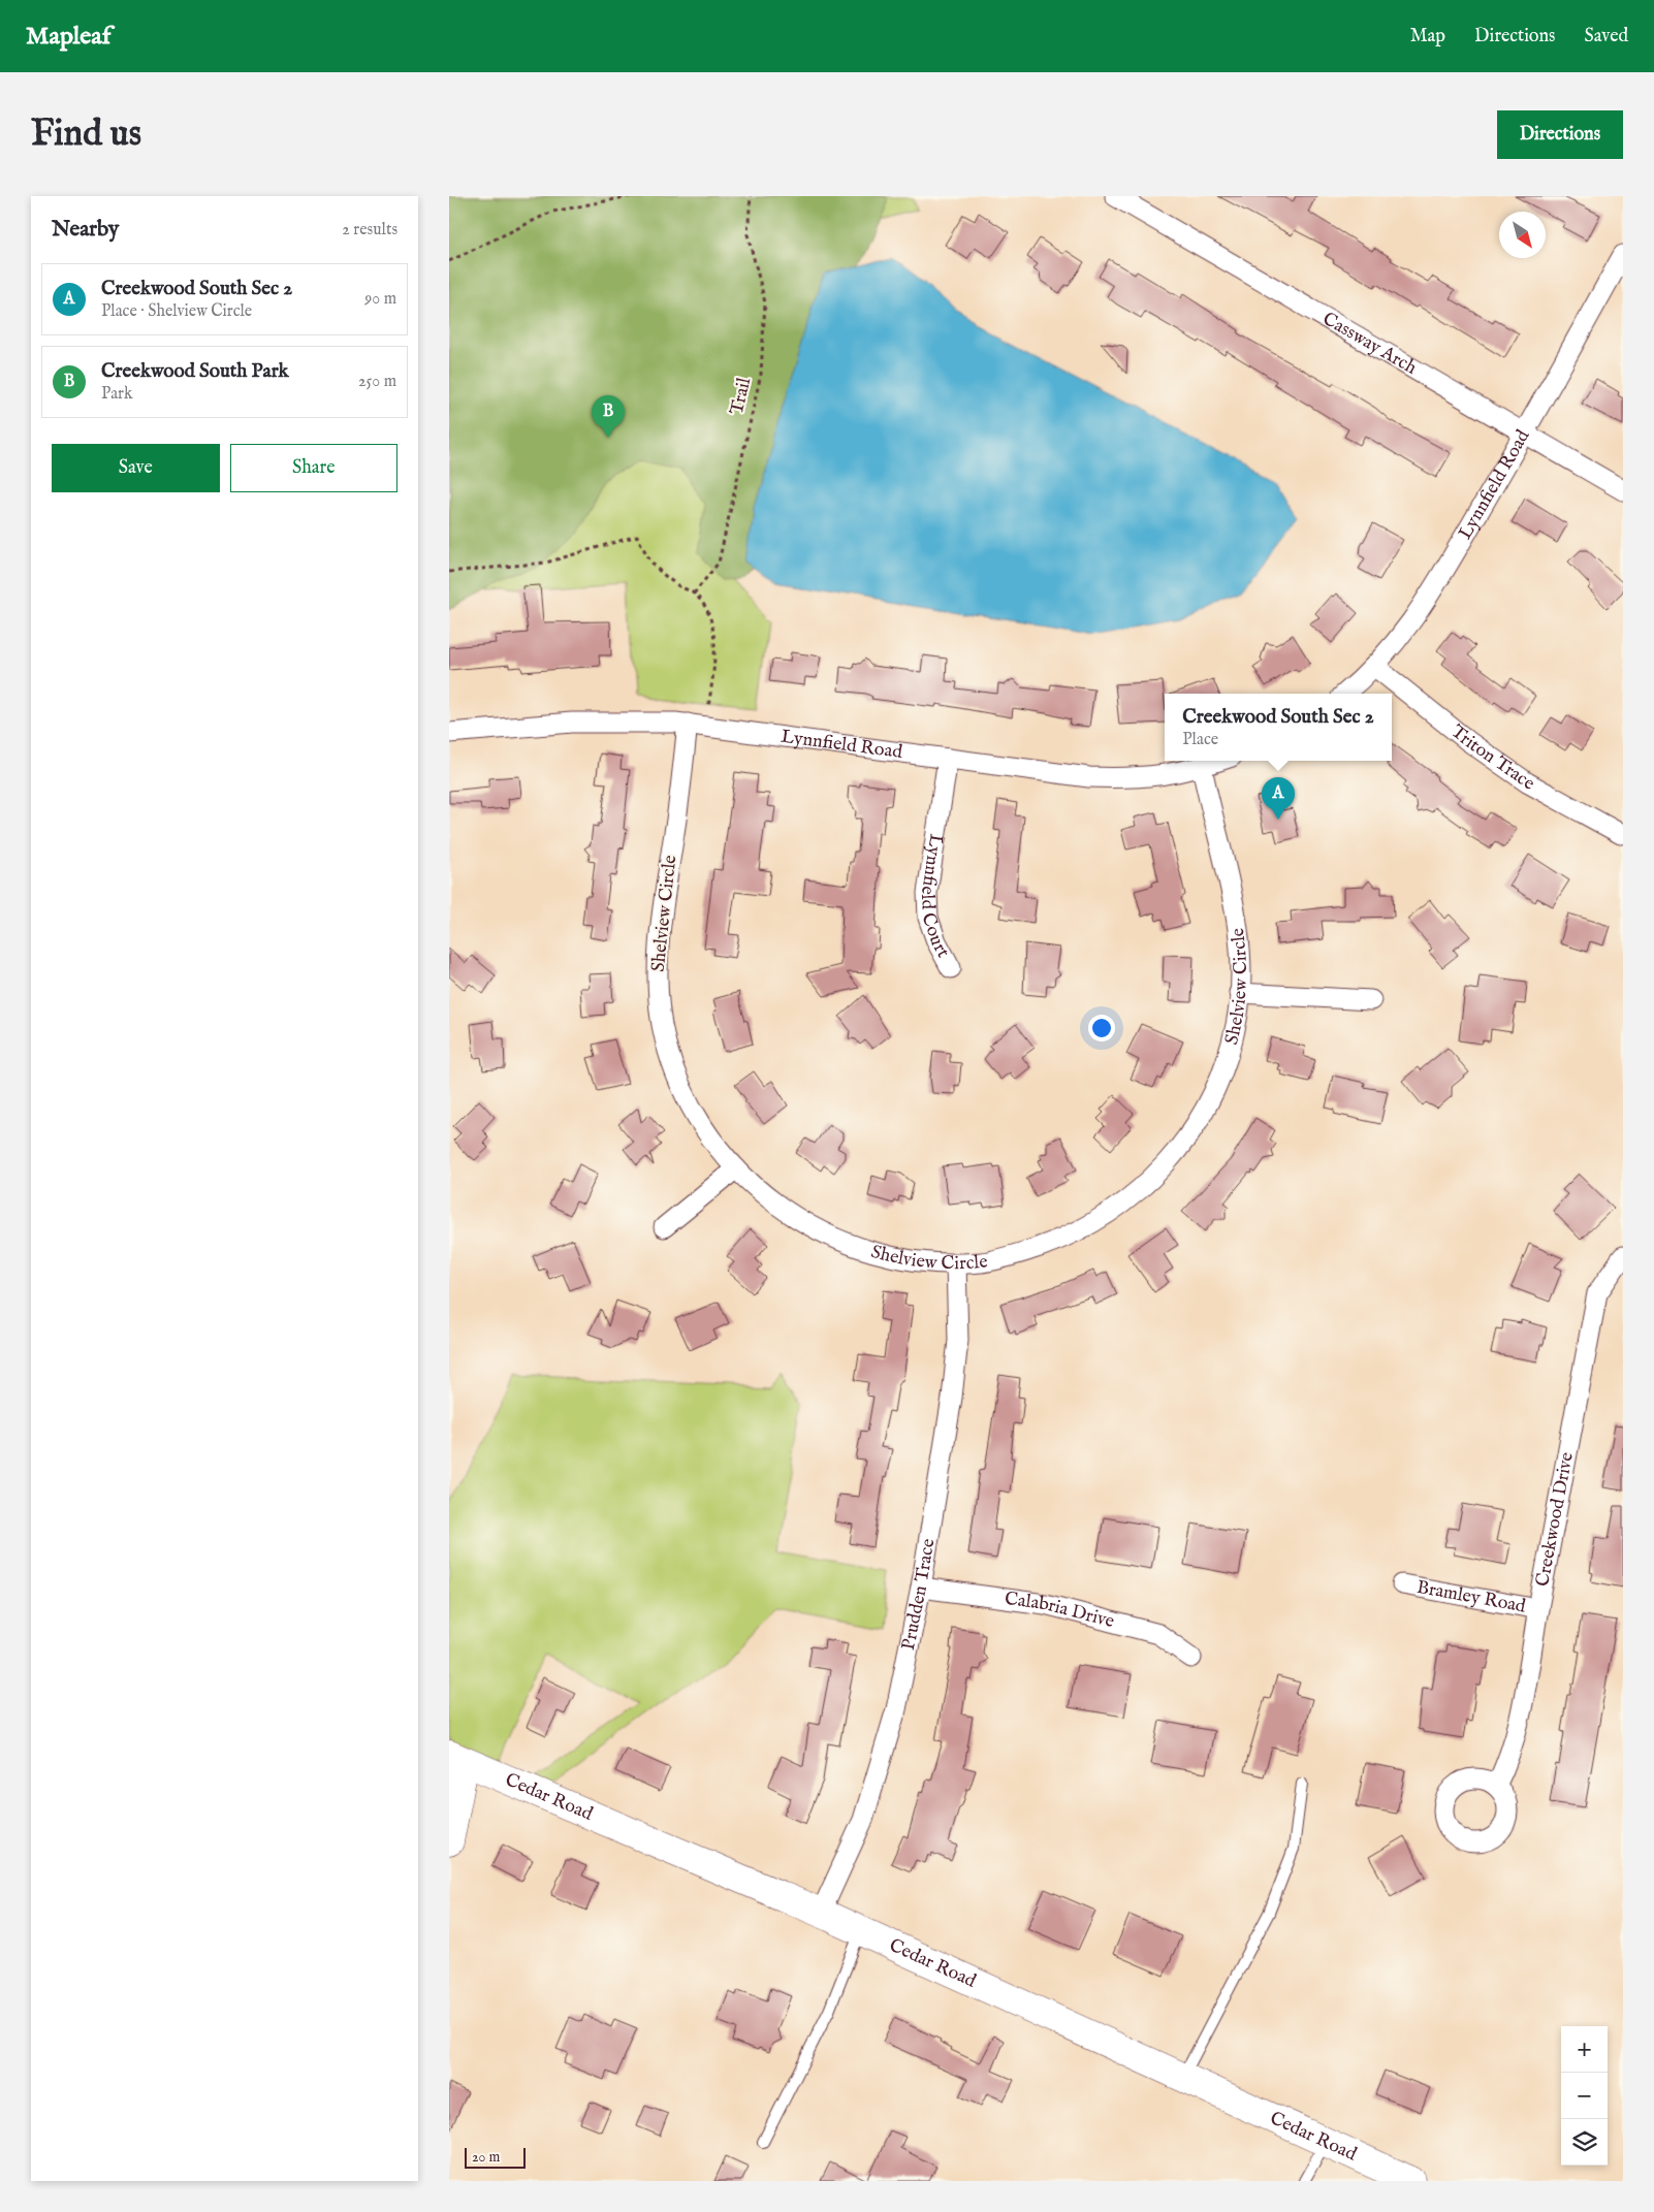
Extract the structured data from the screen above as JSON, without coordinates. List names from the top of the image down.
{
  "streets": {
    "street": [
      "Cassway Arch",
      "Lynnfield Road",
      "Triton Trace",
      "Lynnfield Court",
      "Shelview Circle",
      "Creekwood Drive",
      "Prudden Trace",
      "Bramley Road",
      "Calabria Drive",
      "Cedar Road"
    ],
    "path": ["Trail"]
  },
  "crossings": [
    ["Cassway Arch", "Lynnfield Road"],
    ["Lynnfield Road", "Triton Trace"],
    ["Lynnfield Road", "Lynnfield Court"],
    ["Lynnfield Road", "Shelview Circle"],
    ["Shelview Circle", "Prudden Trace"],
    ["Creekwood Drive", "Bramley Road"],
    ["Prudden Trace", "Calabria Drive"],
    ["Prudden Trace", "Cedar Road"]
  ],
  "scale_bar": "20 m",
  "north": "bottom right",
  "page": {
    "header": "Mapleaf",
    "nav": ["Map", "Directions", "Saved"],
    "buttons": [
      "Directions",
      ["Save", "Share"]
    ],
    "title": "Find us",
    "heading": ["Nearby", "2 results"],
    "list": [
      {
        "mark": "A",
        "name": "Creekwood South Sec 2",
        "note": "Place · Shelview Circle",
        "value": "90 m"
      },
      {
        "mark": "B",
        "name": "Creekwood South Park",
        "note": "Park",
        "value": "250 m"
      }
    ],
    "pins": ["B", "A"],
    "popup": ["Creekwood South Sec 2", "Place"],
    "map_buttons": ["+", "−"],
    "scale": "20 m"
  }
}
